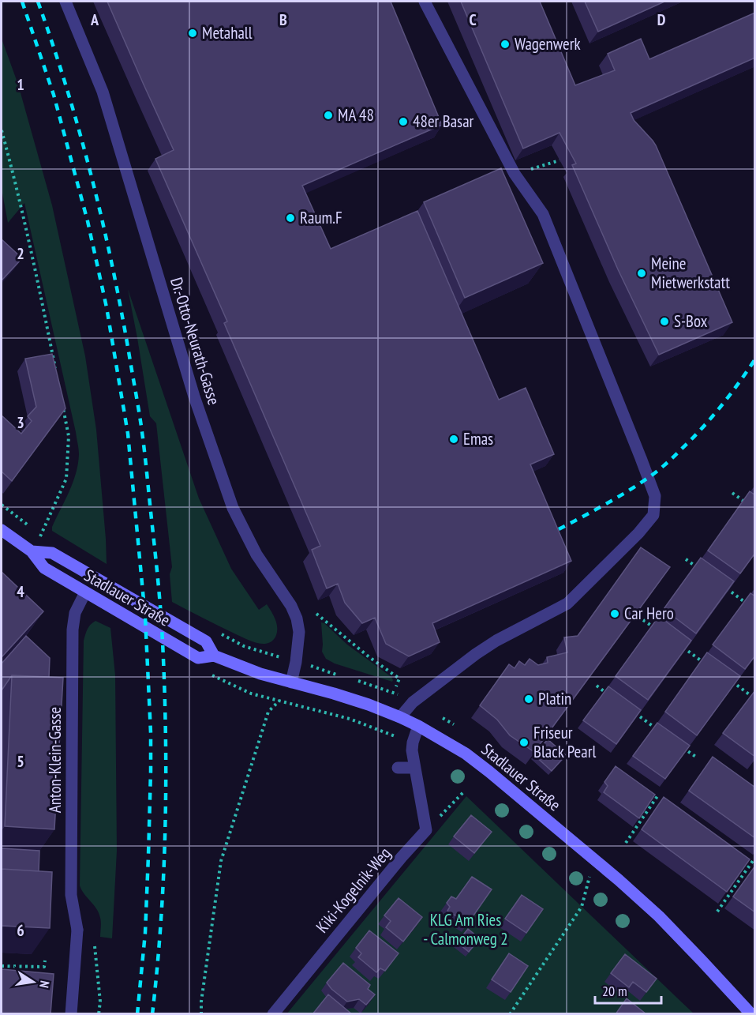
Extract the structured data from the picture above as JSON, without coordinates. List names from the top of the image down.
{
  "streets": {
    "main road": ["Stadlauer Straße"],
    "street": ["Dr.-Otto-Neurath-Gasse", "Anton-Klein-Gasse", "Kiki-Kogelnik-Weg"]
  },
  "crossings": [
    ["Dr.-Otto-Neurath-Gasse", "Stadlauer Straße"],
    ["Stadlauer Straße", "Anton-Klein-Gasse"]
  ],
  "parks": ["KLG Am Ries - Calmonweg 2"],
  "places": [
    "Metahall",
    "Wagenwerk",
    "MA 48",
    "48er Basar",
    "Raum.F",
    "Meine Mietwerkstatt",
    "S-Box",
    "Emas",
    "Car Hero",
    "Platin",
    "Friseur Black Pearl"
  ],
  "scale_bar": "20 m",
  "north": "right",
  "grid": {
    "columns": [
      "A",
      "B",
      "C",
      "D"
    ],
    "rows": [
      "1",
      "2",
      "3",
      "4",
      "5",
      "6"
    ]
  }
}
